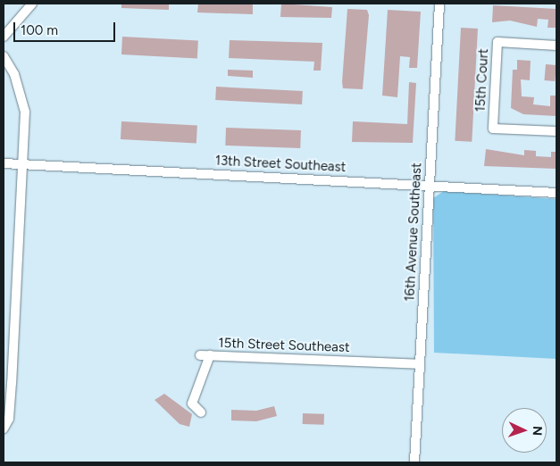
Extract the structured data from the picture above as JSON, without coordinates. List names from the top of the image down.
{
  "streets": {
    "street": [
      "15th Court",
      "13th Street Southeast",
      "16th Avenue Southeast",
      "15th Street Southeast"
    ]
  },
  "crossings": [
    ["13th Street Southeast", "16th Avenue Southeast"],
    ["16th Avenue Southeast", "15th Street Southeast"]
  ],
  "scale_bar": "100 m",
  "north": "right"
}
